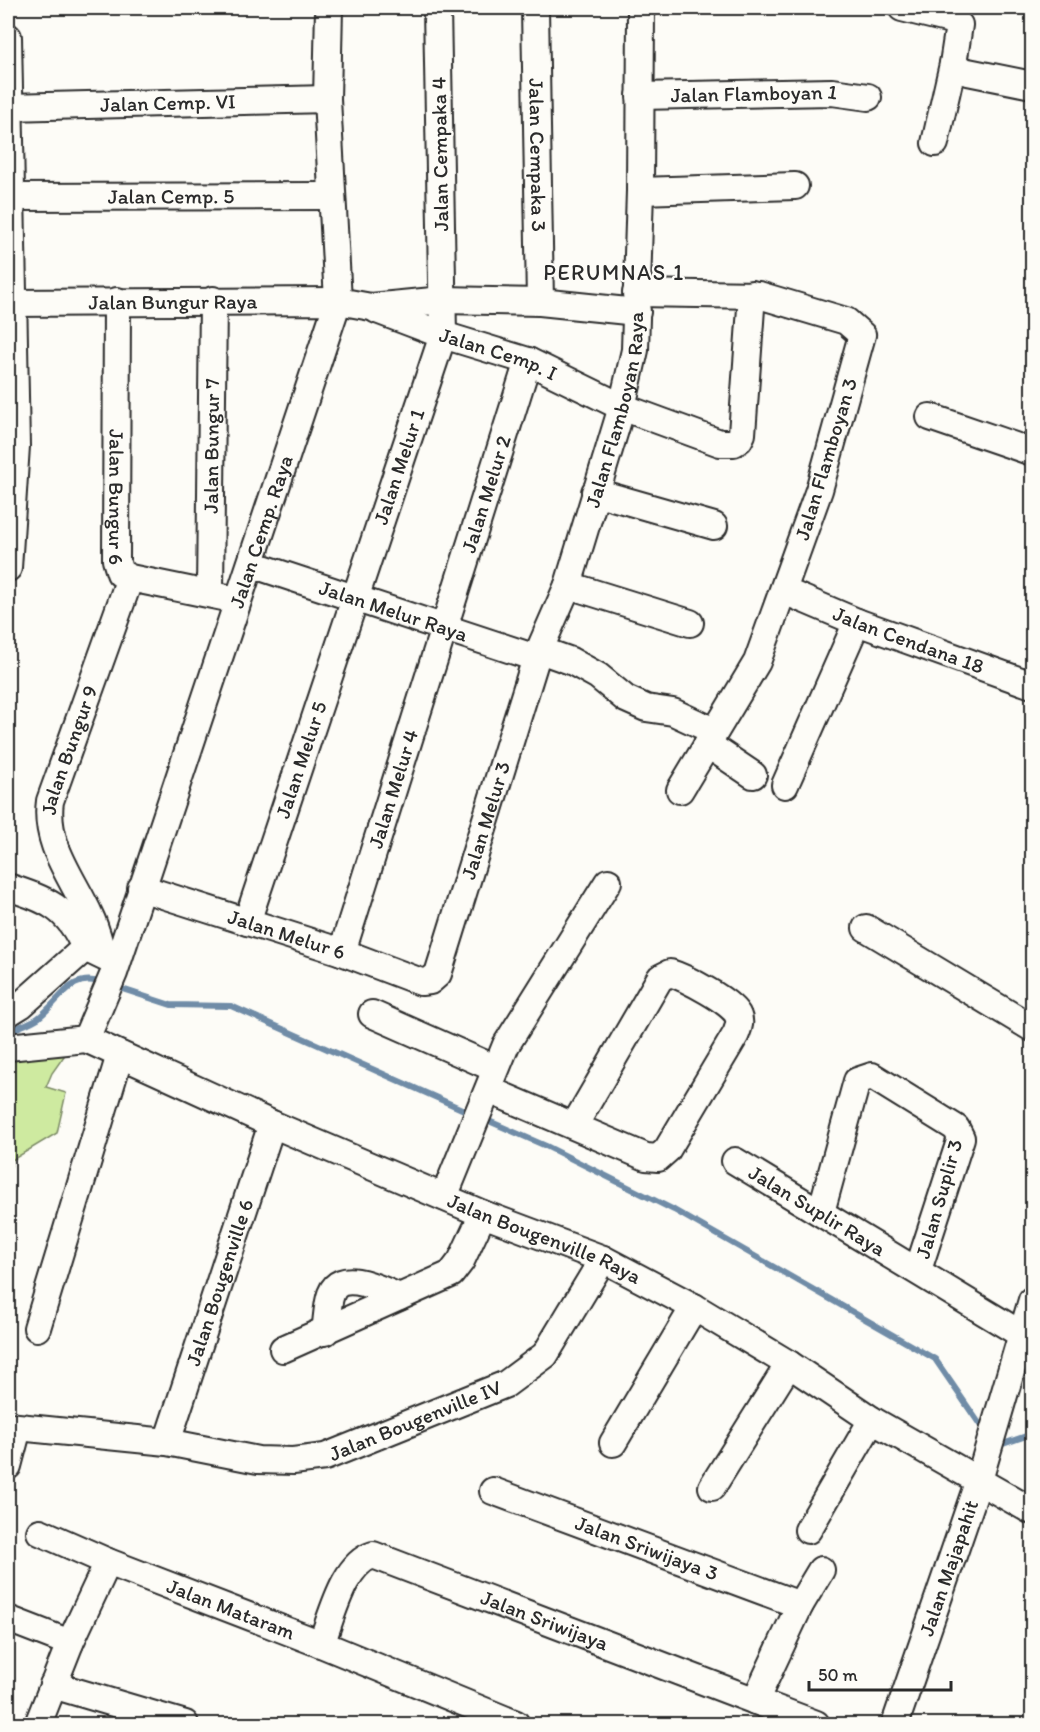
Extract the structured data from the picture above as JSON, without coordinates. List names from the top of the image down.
{
  "streets": {
    "street": [
      "Jalan Flamboyan 1",
      "Jalan Cemp. VI",
      "Jalan Cempaka 4",
      "Jalan Cempaka 3",
      "Jalan Cemp. 5",
      "Jalan Bungur Raya",
      "Jalan Cemp. I",
      "Jalan Flamboyan Raya",
      "Jalan Bungur 7",
      "Jalan Flamboyan 3",
      "Jalan Melur 1",
      "Jalan Melur 2",
      "Jalan Bungur 6",
      "Jalan Cemp. Raya",
      "Jalan Melur Raya",
      "Jalan Cendana 18",
      "Jalan Bungur 9",
      "Jalan Melur 5",
      "Jalan Melur 4",
      "Jalan Melur 3",
      "Jalan Melur 6",
      "Jalan Suplir 3",
      "Jalan Suplir Raya",
      "Jalan Bougenville Raya",
      "Jalan Bougenville 6",
      "Jalan Bougenville IV",
      "Jalan Sriwijaya 3",
      "Jalan Majapahit",
      "Jalan Mataram",
      "Jalan Sriwijaya"
    ]
  },
  "crossings": [
    ["Jalan Flamboyan 1", "Jalan Flamboyan Raya"],
    ["Jalan Cemp. VI", "Jalan Cemp. Raya"],
    ["Jalan Cempaka 4", "Jalan Cemp. I"],
    ["Jalan Cempaka 4", "Jalan Melur 1"],
    ["Jalan Cempaka 3", "Jalan Cemp. I"],
    ["Jalan Cemp. 5", "Jalan Cemp. Raya"],
    ["Jalan Bungur Raya", "Jalan Cemp. I"],
    ["Jalan Bungur Raya", "Jalan Bungur 7"],
    ["Jalan Bungur Raya", "Jalan Bungur 6"],
    ["Jalan Bungur Raya", "Jalan Cemp. Raya"],
    ["Jalan Cemp. I", "Jalan Flamboyan Raya"],
    ["Jalan Cemp. I", "Jalan Flamboyan 3"],
    ["Jalan Cemp. I", "Jalan Melur 1"],
    ["Jalan Cemp. I", "Jalan Melur 2"],
    ["Jalan Cemp. I", "Jalan Cemp. Raya"],
    ["Jalan Flamboyan Raya", "Jalan Flamboyan 3"],
    ["Jalan Flamboyan Raya", "Jalan Melur Raya"],
    ["Jalan Flamboyan Raya", "Jalan Melur 3"],
    ["Jalan Bungur 7", "Jalan Bungur 6"],
    ["Jalan Flamboyan 3", "Jalan Melur Raya"],
    ["Jalan Flamboyan 3", "Jalan Cendana 18"],
    ["Jalan Melur 1", "Jalan Melur Raya"],
    ["Jalan Melur 1", "Jalan Melur 5"],
    ["Jalan Melur 2", "Jalan Melur Raya"],
    ["Jalan Melur 2", "Jalan Melur 4"],
    ["Jalan Bungur 6", "Jalan Cemp. Raya"],
    ["Jalan Bungur 6", "Jalan Bungur 9"],
    ["Jalan Cemp. Raya", "Jalan Melur Raya"],
    ["Jalan Cemp. Raya", "Jalan Bungur 9"],
    ["Jalan Cemp. Raya", "Jalan Melur 6"],
    ["Jalan Cemp. Raya", "Jalan Bougenville Raya"],
    ["Jalan Melur Raya", "Jalan Melur 5"],
    ["Jalan Melur Raya", "Jalan Melur 4"],
    ["Jalan Melur Raya", "Jalan Melur 3"],
    ["Jalan Melur 5", "Jalan Melur 6"],
    ["Jalan Melur 4", "Jalan Melur 6"],
    ["Jalan Melur 3", "Jalan Melur 6"],
    ["Jalan Suplir 3", "Jalan Suplir Raya"],
    ["Jalan Suplir Raya", "Jalan Majapahit"],
    ["Jalan Bougenville Raya", "Jalan Bougenville 6"],
    ["Jalan Bougenville Raya", "Jalan Bougenville IV"],
    ["Jalan Bougenville Raya", "Jalan Majapahit"],
    ["Jalan Bougenville 6", "Jalan Bougenville IV"],
    ["Jalan Mataram", "Jalan Sriwijaya"]
  ],
  "districts": ["PERUMNAS 1"],
  "scale_bar": "50 m"
}
